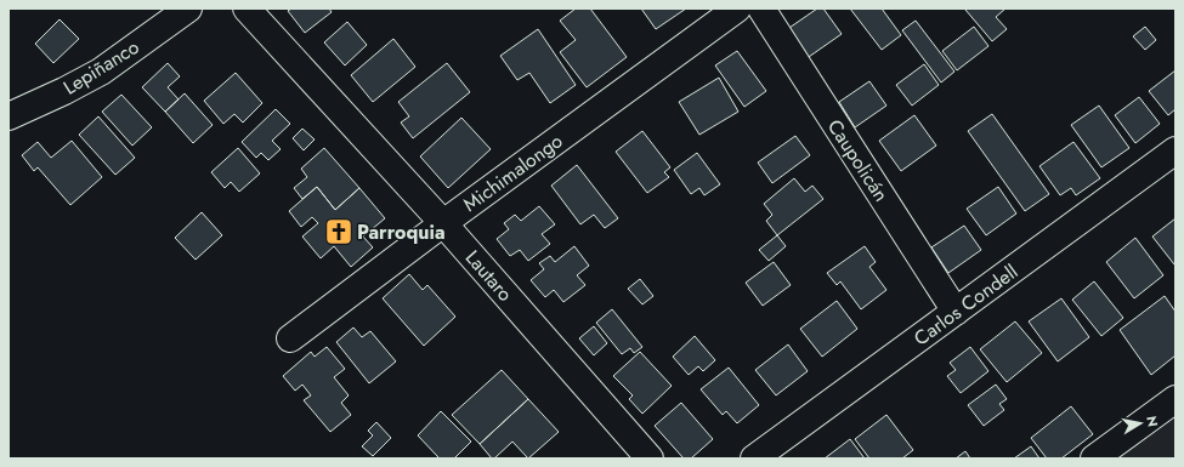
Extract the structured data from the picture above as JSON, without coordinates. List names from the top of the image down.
{
  "streets": {
    "street": [
      "Lepiñanco",
      "Caupolicán",
      "Michimalongo",
      "Lautaro",
      "Carlos Condell"
    ]
  },
  "crossings": [
    ["Caupolicán", "Carlos Condell"],
    ["Michimalongo", "Lautaro"]
  ],
  "places": {
    "church": ["Parroquia"]
  },
  "north": "right"
}
